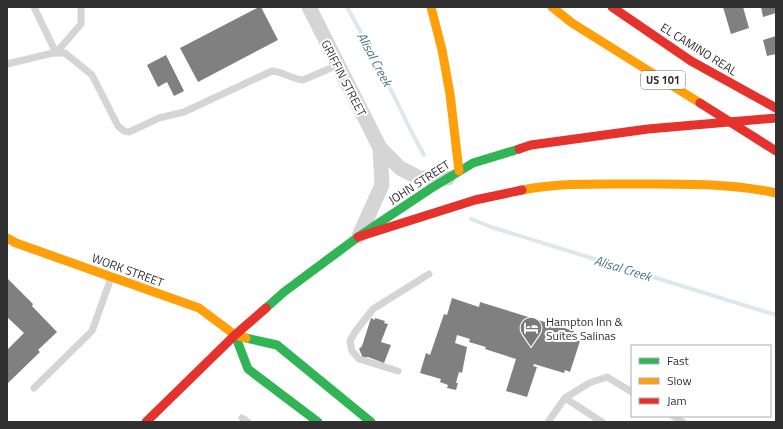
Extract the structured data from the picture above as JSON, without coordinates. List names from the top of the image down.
{
  "streets": {
    "main road": [
      "EL CAMINO REAL",
      "US 101",
      "JOHN STREET",
      "WORK STREET"
    ],
    "street": ["GRIFFIN STREET"]
  },
  "crossings": [
    ["GRIFFIN STREET", "JOHN STREET"],
    ["JOHN STREET", "WORK STREET"]
  ],
  "water": ["Alisal Creek"],
  "places": {
    "hotel": ["Hampton Inn & Suites Salinas"]
  },
  "legend": ["Fast", "Slow", "Jam"]
}
